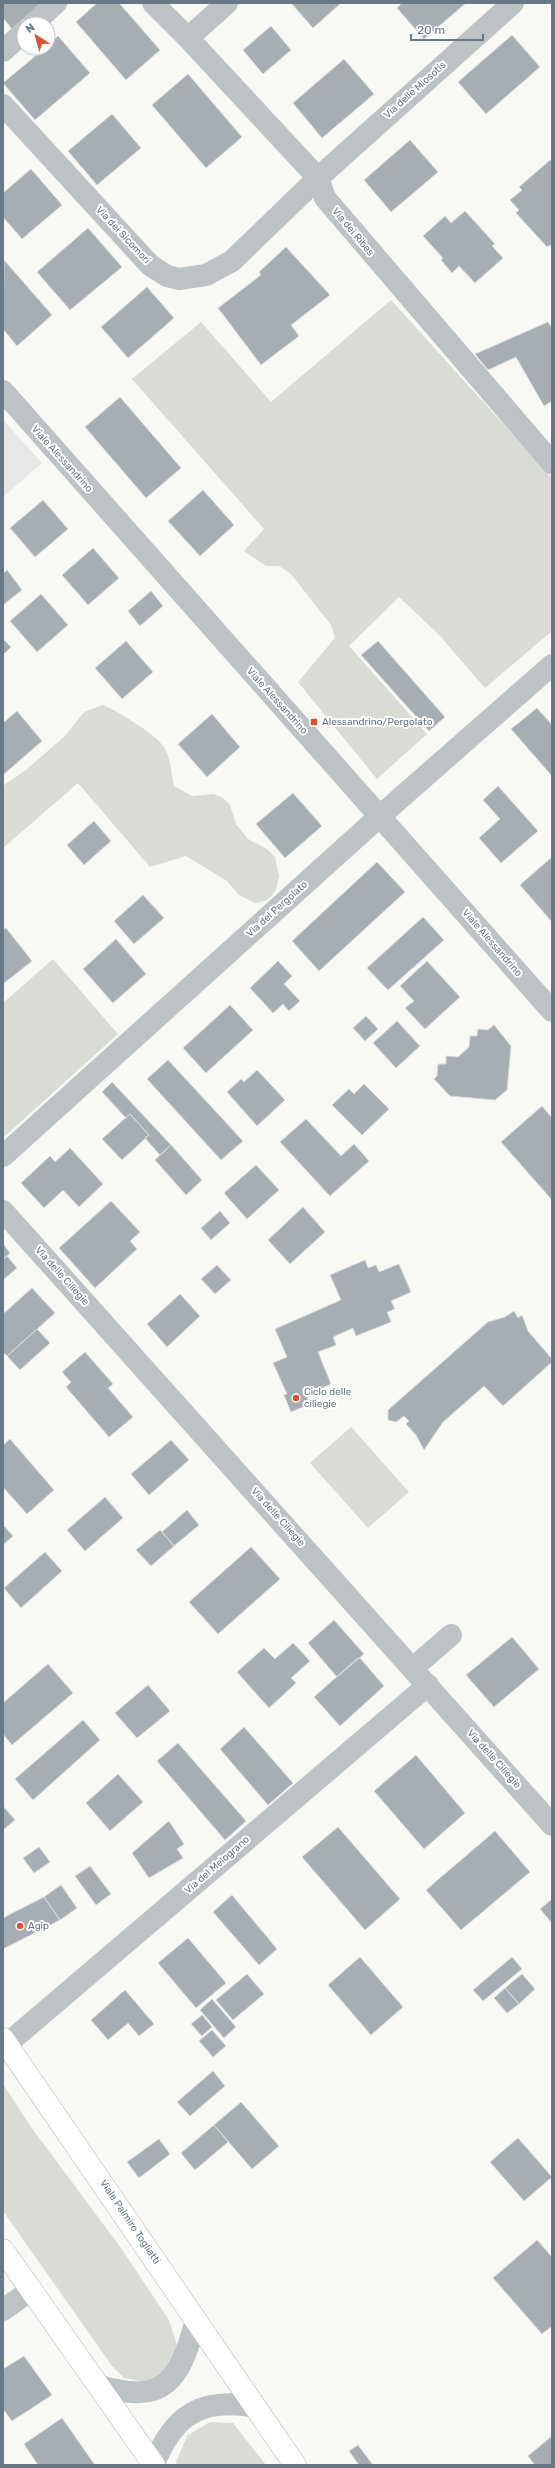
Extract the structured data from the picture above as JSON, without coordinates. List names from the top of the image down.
{
  "streets": {
    "main road": ["Viale Palmiro Togliatti"],
    "street": [
      "Via delle Miosotis",
      "Via dei Ribes",
      "Via dei Sicomori",
      "Viale Alessandrino",
      "Via del Pergolato",
      "Via delle Ciliegie",
      "Via del Melograno"
    ]
  },
  "crossings": [
    ["Via delle Miosotis", "Via dei Ribes"],
    ["Via delle Miosotis", "Via dei Sicomori"],
    ["Via dei Ribes", "Via dei Sicomori"],
    ["Viale Alessandrino", "Via del Pergolato"],
    ["Via delle Ciliegie", "Via del Melograno"],
    ["Via del Melograno", "Viale Palmiro Togliatti"]
  ],
  "places": {
    "transit": ["Alessandrino/Pergolato"],
    "other": ["Ciclo delle ciliegie", "Agip"]
  },
  "scale_bar": "20 m",
  "north": "top left"
}
